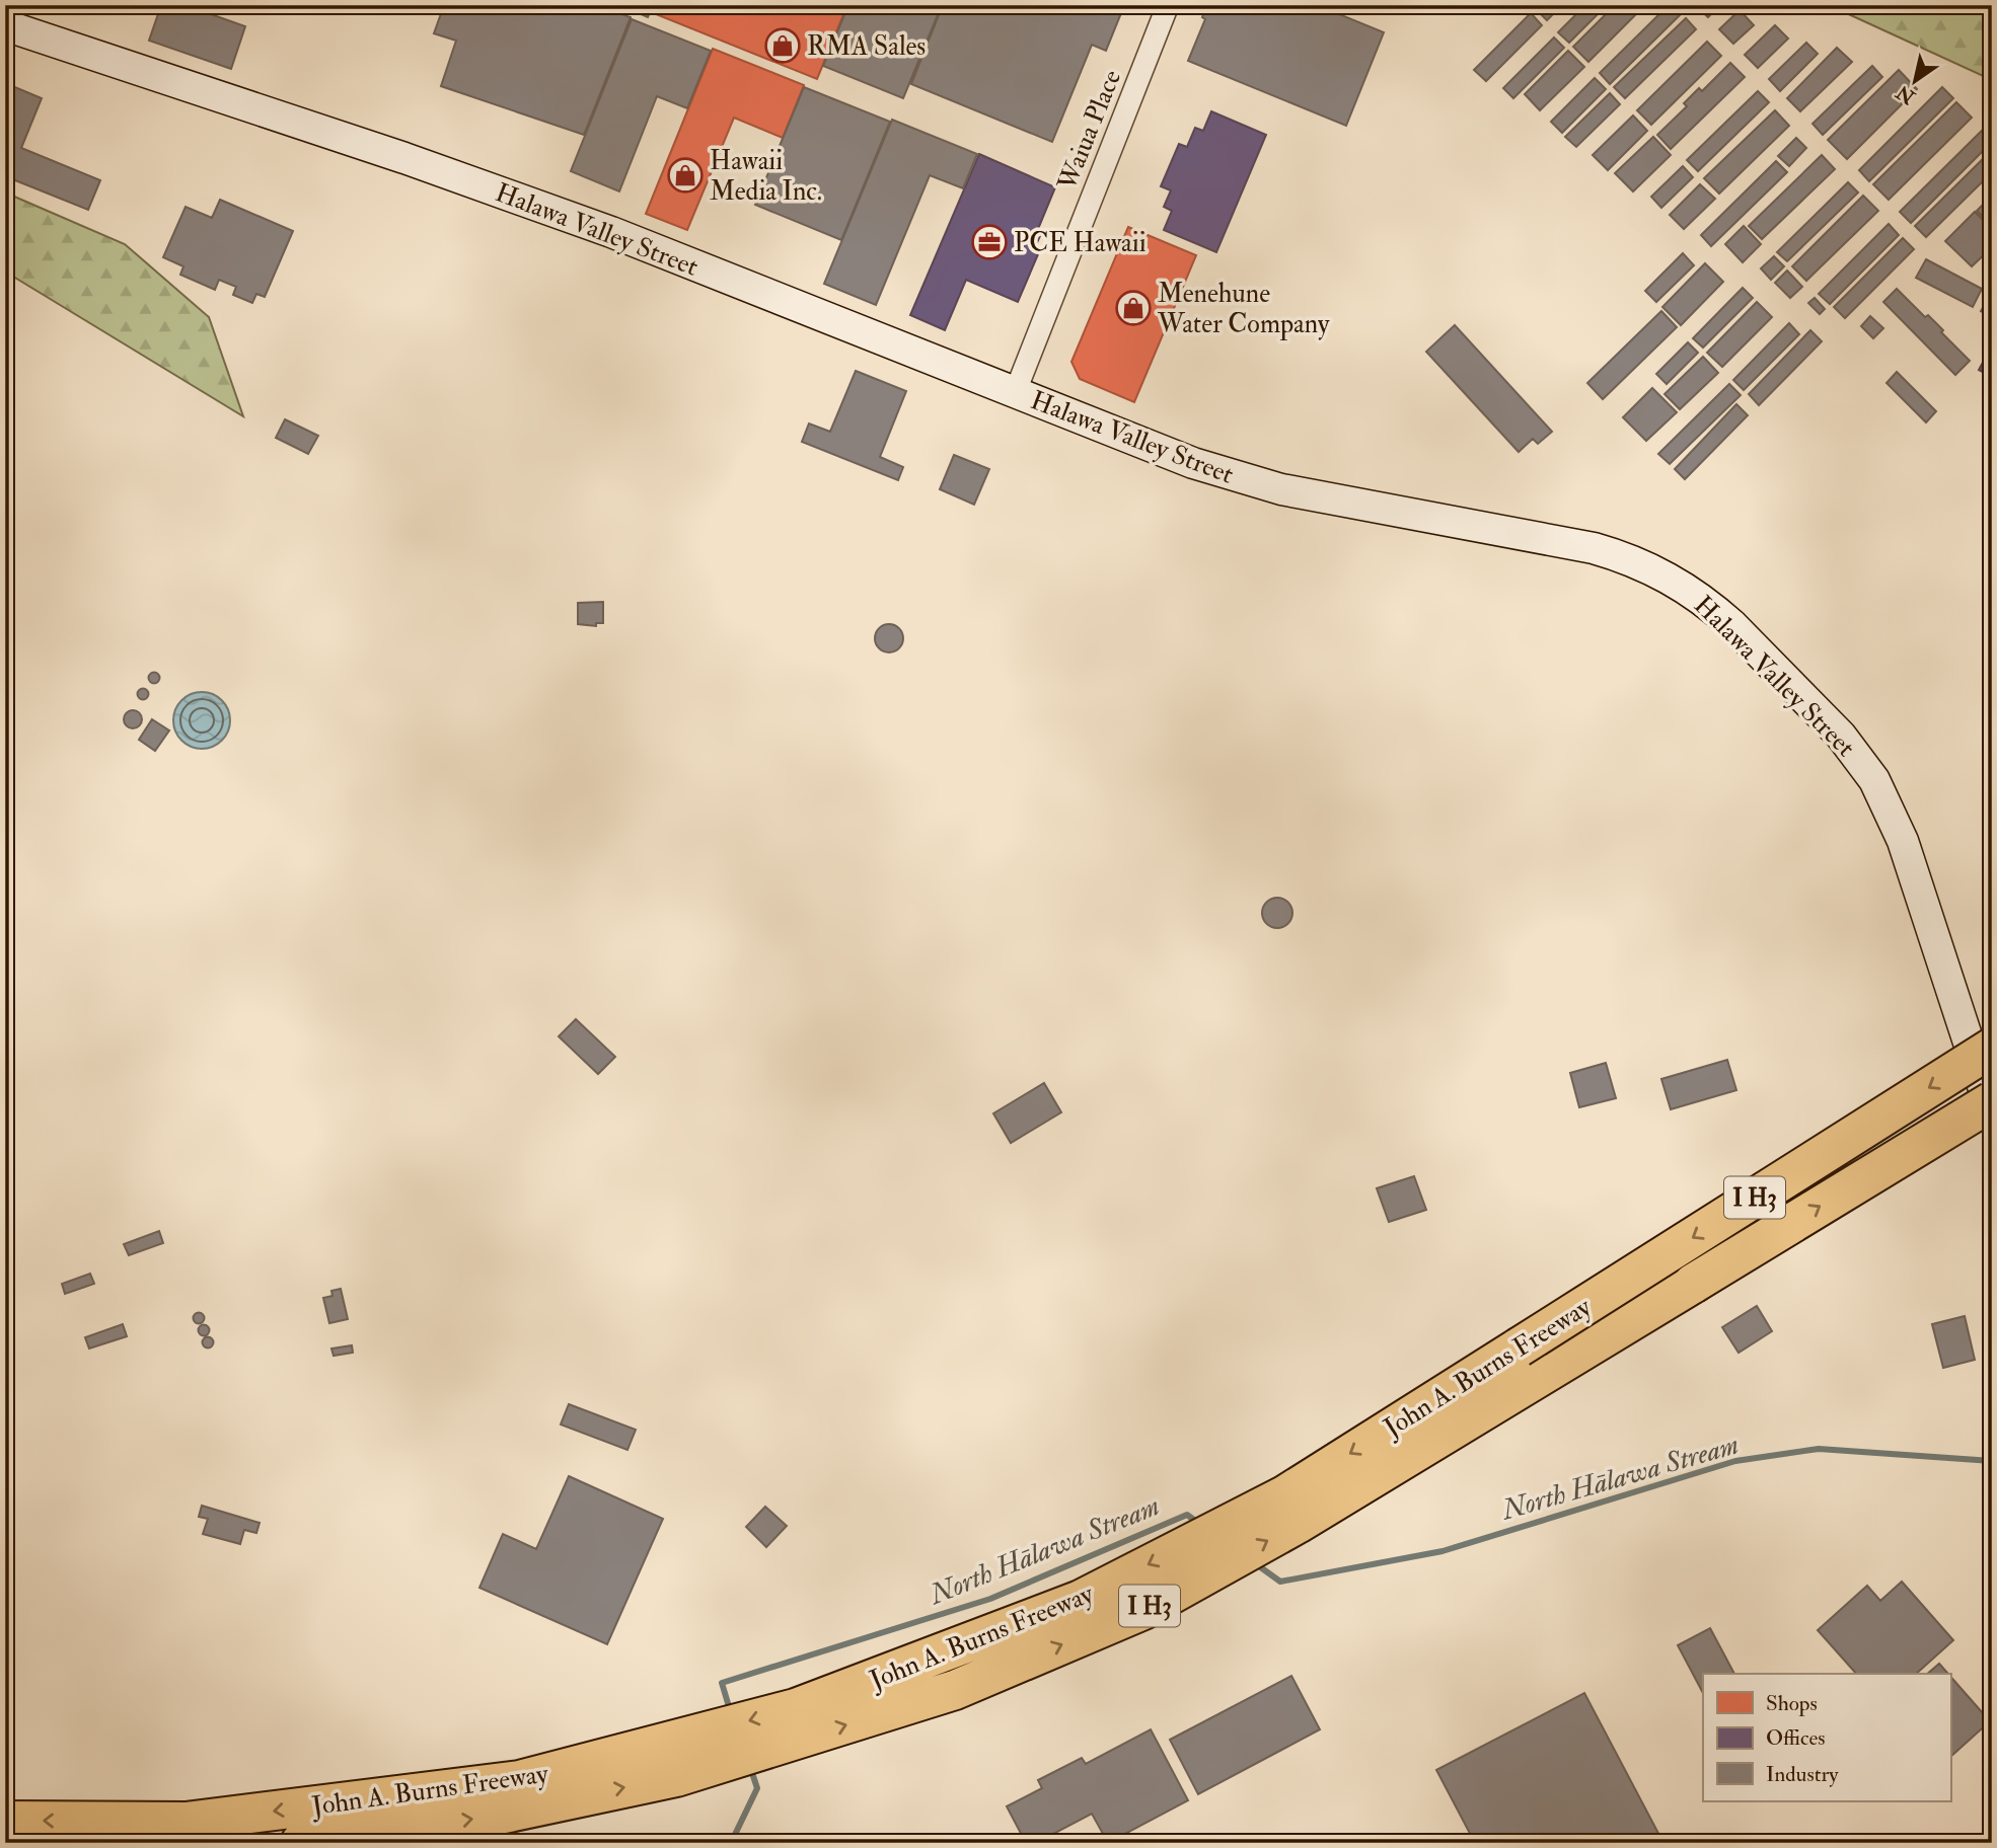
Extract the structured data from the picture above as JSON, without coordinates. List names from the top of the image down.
{
  "streets": {
    "highway": ["I H3", "John A. Burns Freeway"],
    "street": ["Waiua Place", "Halawa Valley Street"]
  },
  "crossings": [
    ["Waiua Place", "Halawa Valley Street"]
  ],
  "water": ["North Hālawa Stream"],
  "places": {
    "shop": ["RMA Sales", "Hawaii Media Inc.", "Menehune Water Company"],
    "office": ["PCE Hawaii"]
  },
  "legend": ["Shops", "Offices", "Industry"],
  "north": "bottom left"
}
